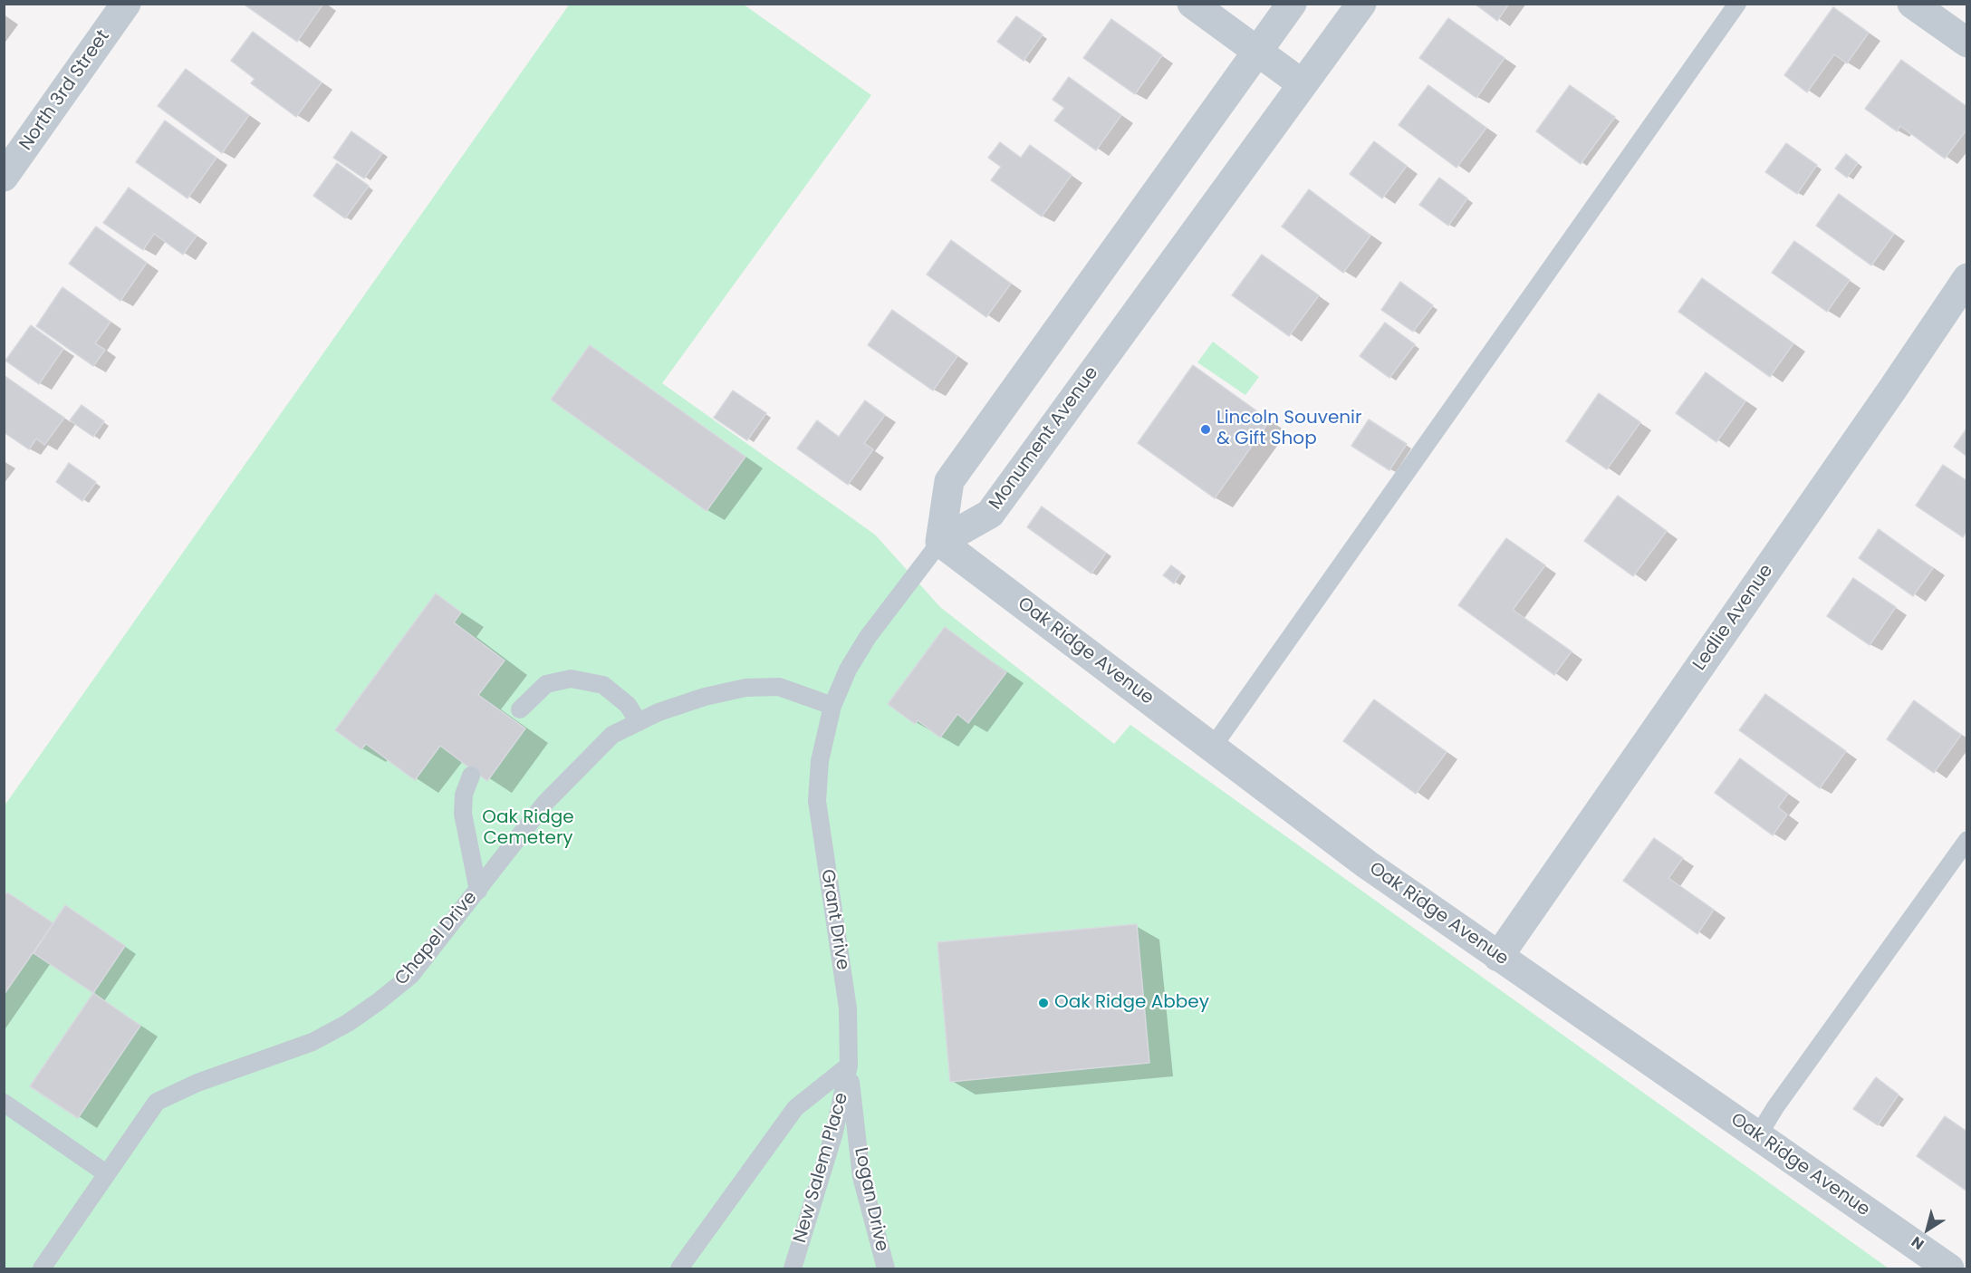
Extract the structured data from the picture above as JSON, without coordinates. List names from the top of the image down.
{
  "streets": {
    "street": [
      "North 3rd Street",
      "Monument Avenue",
      "Ledlie Avenue",
      "Oak Ridge Avenue"
    ],
    "lane": [
      "Grant Drive",
      "Chapel Drive",
      "New Salem Place",
      "Logan Drive"
    ]
  },
  "crossings": [
    ["Monument Avenue", "Oak Ridge Avenue"],
    ["Monument Avenue", "Grant Drive"],
    ["Ledlie Avenue", "Oak Ridge Avenue"],
    ["Oak Ridge Avenue", "Grant Drive"],
    ["Grant Drive", "Chapel Drive"],
    ["Grant Drive", "New Salem Place"],
    ["Grant Drive", "Logan Drive"],
    ["New Salem Place", "Logan Drive"]
  ],
  "parks": ["Oak Ridge Cemetery"],
  "places": ["Lincoln Souvenir & Gift Shop", "Oak Ridge Abbey"],
  "north": "bottom left"
}
